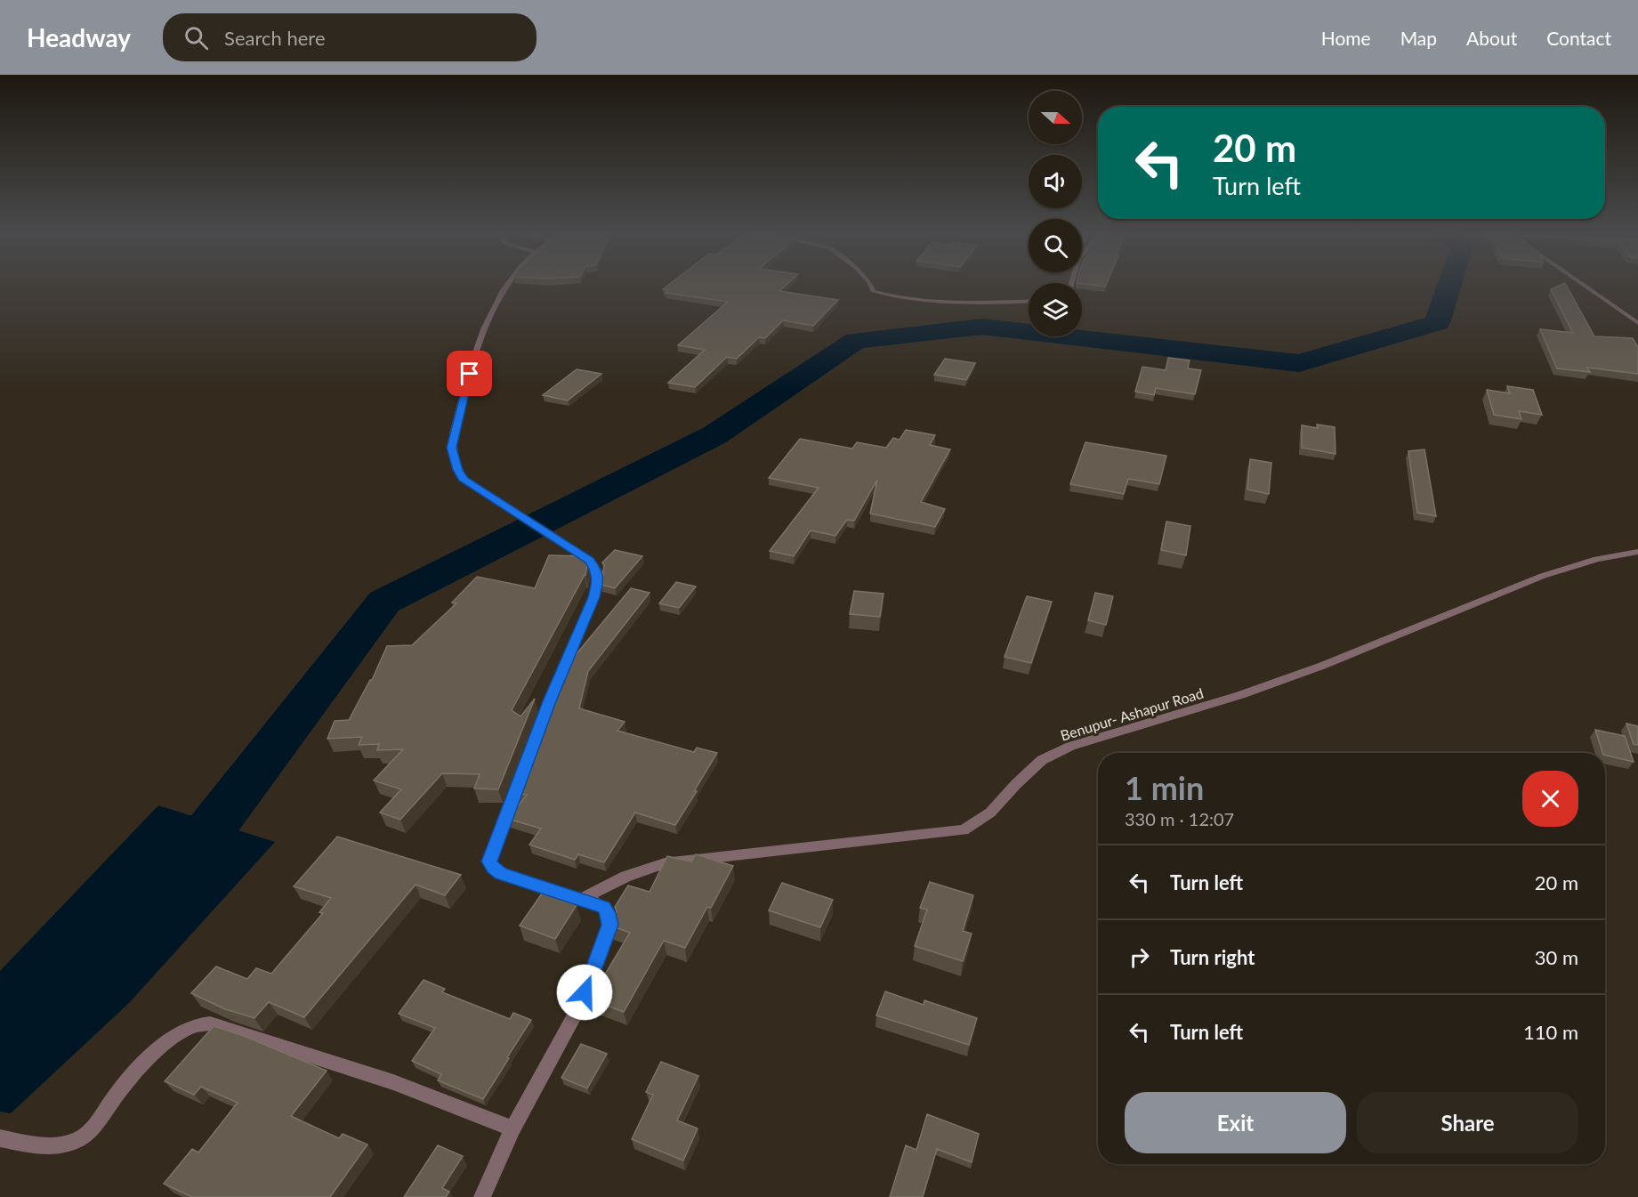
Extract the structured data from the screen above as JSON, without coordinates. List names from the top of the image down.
{
  "streets": {
    "street": ["Benupur- Ashapur Road"]
  },
  "north": "right",
  "page": {
    "header": "Headway",
    "search": "Search here",
    "nav": [
      "Home",
      "Map",
      "About",
      "Contact"
    ],
    "turn": ["20 m", "Turn left"],
    "heading": ["1 min", "330 m · 12:07"],
    "list": [
      {
        "name": "Turn left",
        "value": "20 m"
      },
      {
        "name": "Turn right",
        "value": "30 m"
      },
      {
        "name": "Turn left",
        "value": "110 m"
      }
    ],
    "buttons": ["Exit", "Share"]
  }
}
